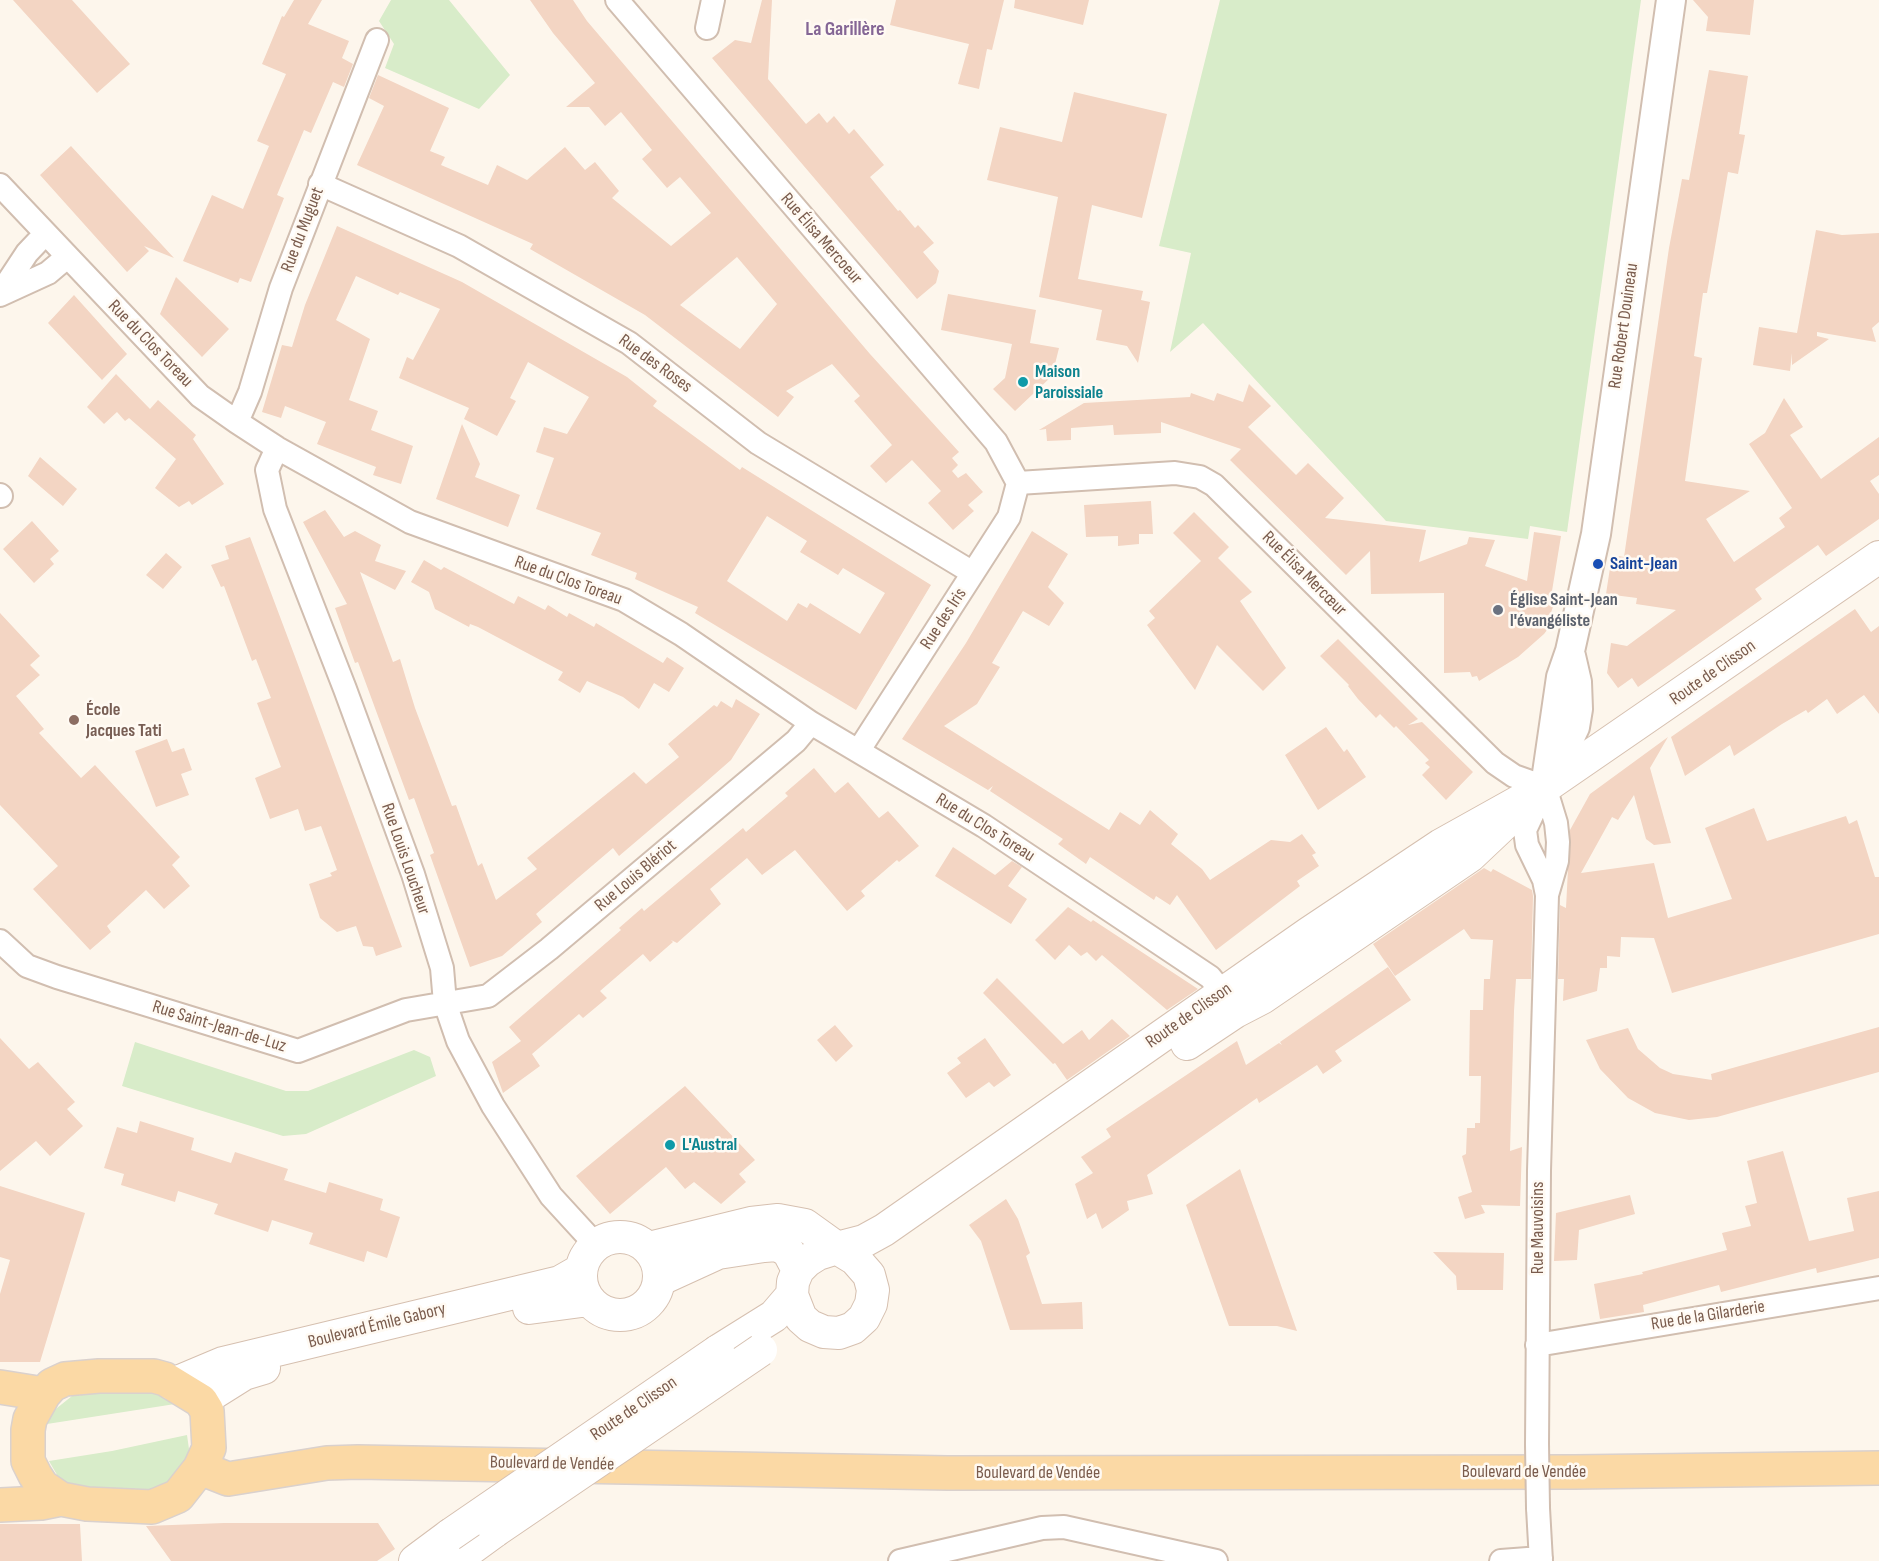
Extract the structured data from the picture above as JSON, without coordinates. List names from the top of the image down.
{
  "streets": {
    "main road": ["Route de Clisson", "Boulevard Émile Gabory", "Boulevard de Vendée"],
    "street": [
      "Rue du Muguet",
      "Rue Élisa Mercoeur",
      "Rue Robert Douineau",
      "Rue du Clos Toreau",
      "Rue des Roses",
      "Rue Élisa Mercœur",
      "Rue des Iris",
      "Rue Louis Loucheur",
      "Rue Louis Blériot",
      "Rue Saint-Jean-de-Luz",
      "Rue Mauvoisins",
      "Rue de la Gilarderie"
    ]
  },
  "crossings": [
    ["Rue du Muguet", "Rue du Clos Toreau"],
    ["Rue du Muguet", "Rue des Roses"],
    ["Rue Élisa Mercoeur", "Rue Élisa Mercœur"],
    ["Rue Élisa Mercoeur", "Rue des Iris"],
    ["Rue Robert Douineau", "Rue Élisa Mercœur"],
    ["Rue Robert Douineau", "Route de Clisson"],
    ["Rue Robert Douineau", "Rue Mauvoisins"],
    ["Rue du Clos Toreau", "Rue des Iris"],
    ["Rue du Clos Toreau", "Route de Clisson"],
    ["Rue du Clos Toreau", "Rue Louis Loucheur"],
    ["Rue du Clos Toreau", "Rue Louis Blériot"],
    ["Rue des Roses", "Rue des Iris"],
    ["Rue Élisa Mercœur", "Rue des Iris"],
    ["Rue Élisa Mercœur", "Route de Clisson"],
    ["Rue Élisa Mercœur", "Rue Mauvoisins"],
    ["Route de Clisson", "Rue Mauvoisins"],
    ["Rue Louis Loucheur", "Rue Louis Blériot"],
    ["Rue Louis Loucheur", "Rue Saint-Jean-de-Luz"],
    ["Rue Louis Loucheur", "Boulevard Émile Gabory"],
    ["Rue Louis Blériot", "Rue Saint-Jean-de-Luz"],
    ["Rue Mauvoisins", "Rue de la Gilarderie"],
    ["Boulevard Émile Gabory", "Boulevard de Vendée"]
  ],
  "districts": ["La Garillère"],
  "places": [
    "Maison Paroissiale",
    "Saint-Jean",
    "Église Saint-Jean l'évangéliste",
    "École Jacques Tati",
    "L'Austral"
  ]
}
